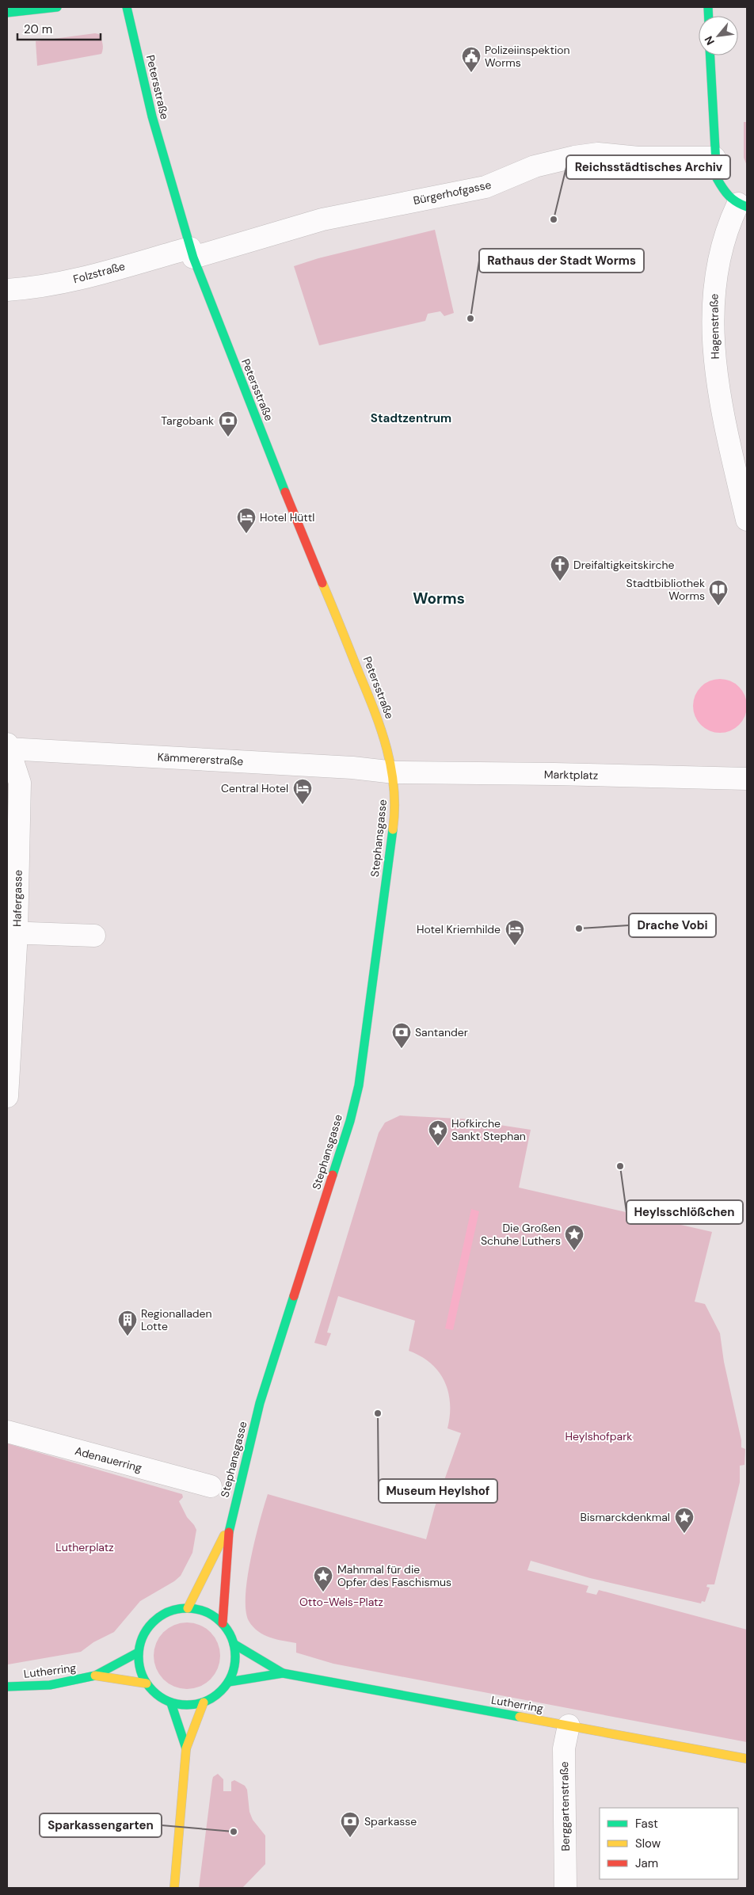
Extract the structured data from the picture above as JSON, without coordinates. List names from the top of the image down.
{
  "streets": {
    "street": [
      "Petersstraße",
      "Bürgerhofgasse",
      "Folzstraße",
      "Hagenstraße",
      "Kämmererstraße",
      "Marktplatz",
      "Stephansgasse",
      "Hafergasse",
      "Adenauerring",
      "Lutherring",
      "Berggartenstraße"
    ]
  },
  "crossings": [
    ["Petersstraße", "Bürgerhofgasse"],
    ["Petersstraße", "Folzstraße"],
    ["Petersstraße", "Kämmererstraße"],
    ["Petersstraße", "Marktplatz"],
    ["Petersstraße", "Stephansgasse"],
    ["Bürgerhofgasse", "Folzstraße"],
    ["Bürgerhofgasse", "Hagenstraße"],
    ["Kämmererstraße", "Marktplatz"],
    ["Kämmererstraße", "Stephansgasse"],
    ["Kämmererstraße", "Hafergasse"],
    ["Marktplatz", "Stephansgasse"],
    ["Stephansgasse", "Lutherring"],
    ["Lutherring", "Berggartenstraße"]
  ],
  "districts": ["Stadtzentrum", "Worms"],
  "parks": ["Heylshofpark", "Lutherplatz", "Otto-Wels-Platz"],
  "places": {
    "public building": ["Polizeiinspektion Worms"],
    "other": [
      "Reichsstädtisches Archiv",
      "Rathaus der Stadt Worms",
      "Drache Vobi",
      "Heylsschlößchen",
      "Museum Heylshof",
      "Sparkassengarten"
    ],
    "bank": ["Targobank", "Santander", "Sparkasse"],
    "hotel": ["Hotel Hüttl", "Central Hotel", "Hotel Kriemhilde"],
    "church": ["Dreifaltigkeitskirche"],
    "library": ["Stadtbibliothek Worms"],
    "place": [
      "Hofkirche Sankt Stephan",
      "Die Großen Schuhe Luthers",
      "Bismarckdenkmal",
      "Mahnmal für die Opfer des Faschismus"
    ],
    "building": ["Regionalladen Lotte"]
  },
  "legend": ["Fast", "Slow", "Jam"],
  "scale_bar": "20 m",
  "north": "bottom left"
}
